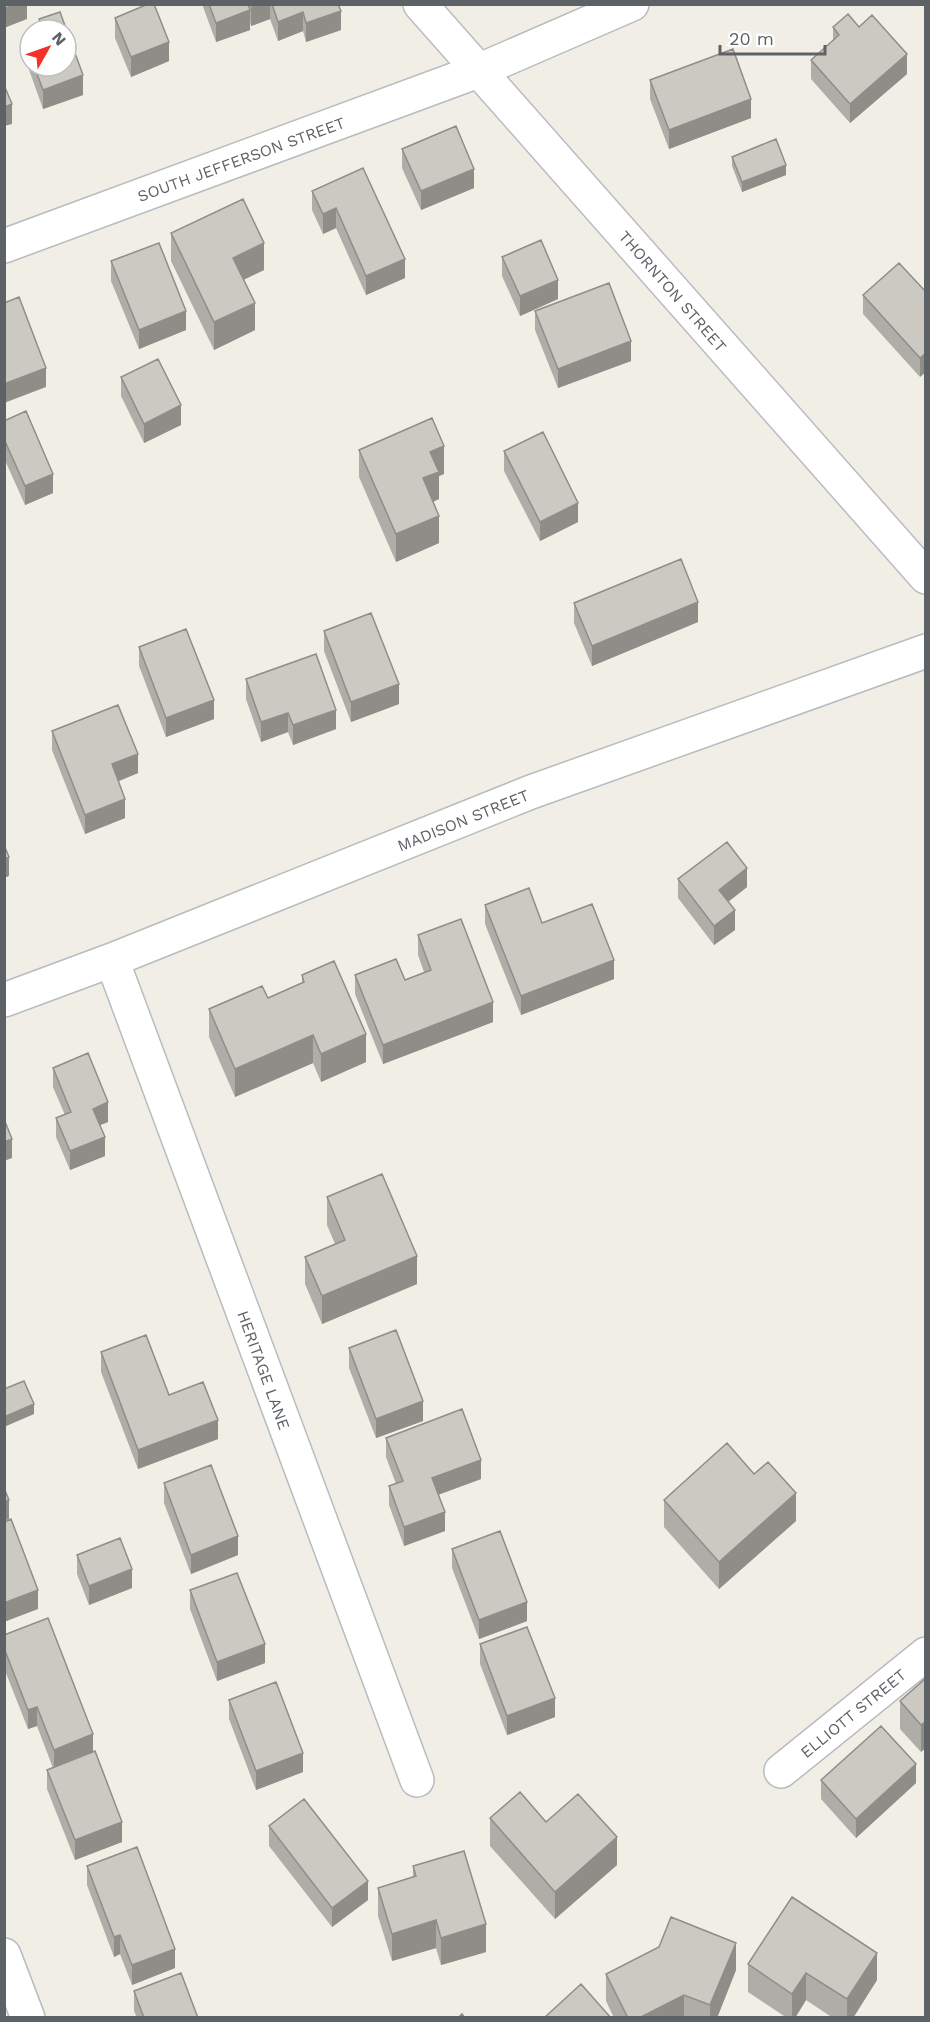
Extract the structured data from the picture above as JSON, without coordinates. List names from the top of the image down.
{
  "streets": {
    "street": [
      "SOUTH JEFFERSON STREET",
      "THORNTON STREET",
      "MADISON STREET",
      "HERITAGE LANE",
      "ELLIOTT STREET"
    ]
  },
  "crossings": [
    ["SOUTH JEFFERSON STREET", "THORNTON STREET"],
    ["MADISON STREET", "HERITAGE LANE"]
  ],
  "scale_bar": "20 m",
  "north": "top right"
}
